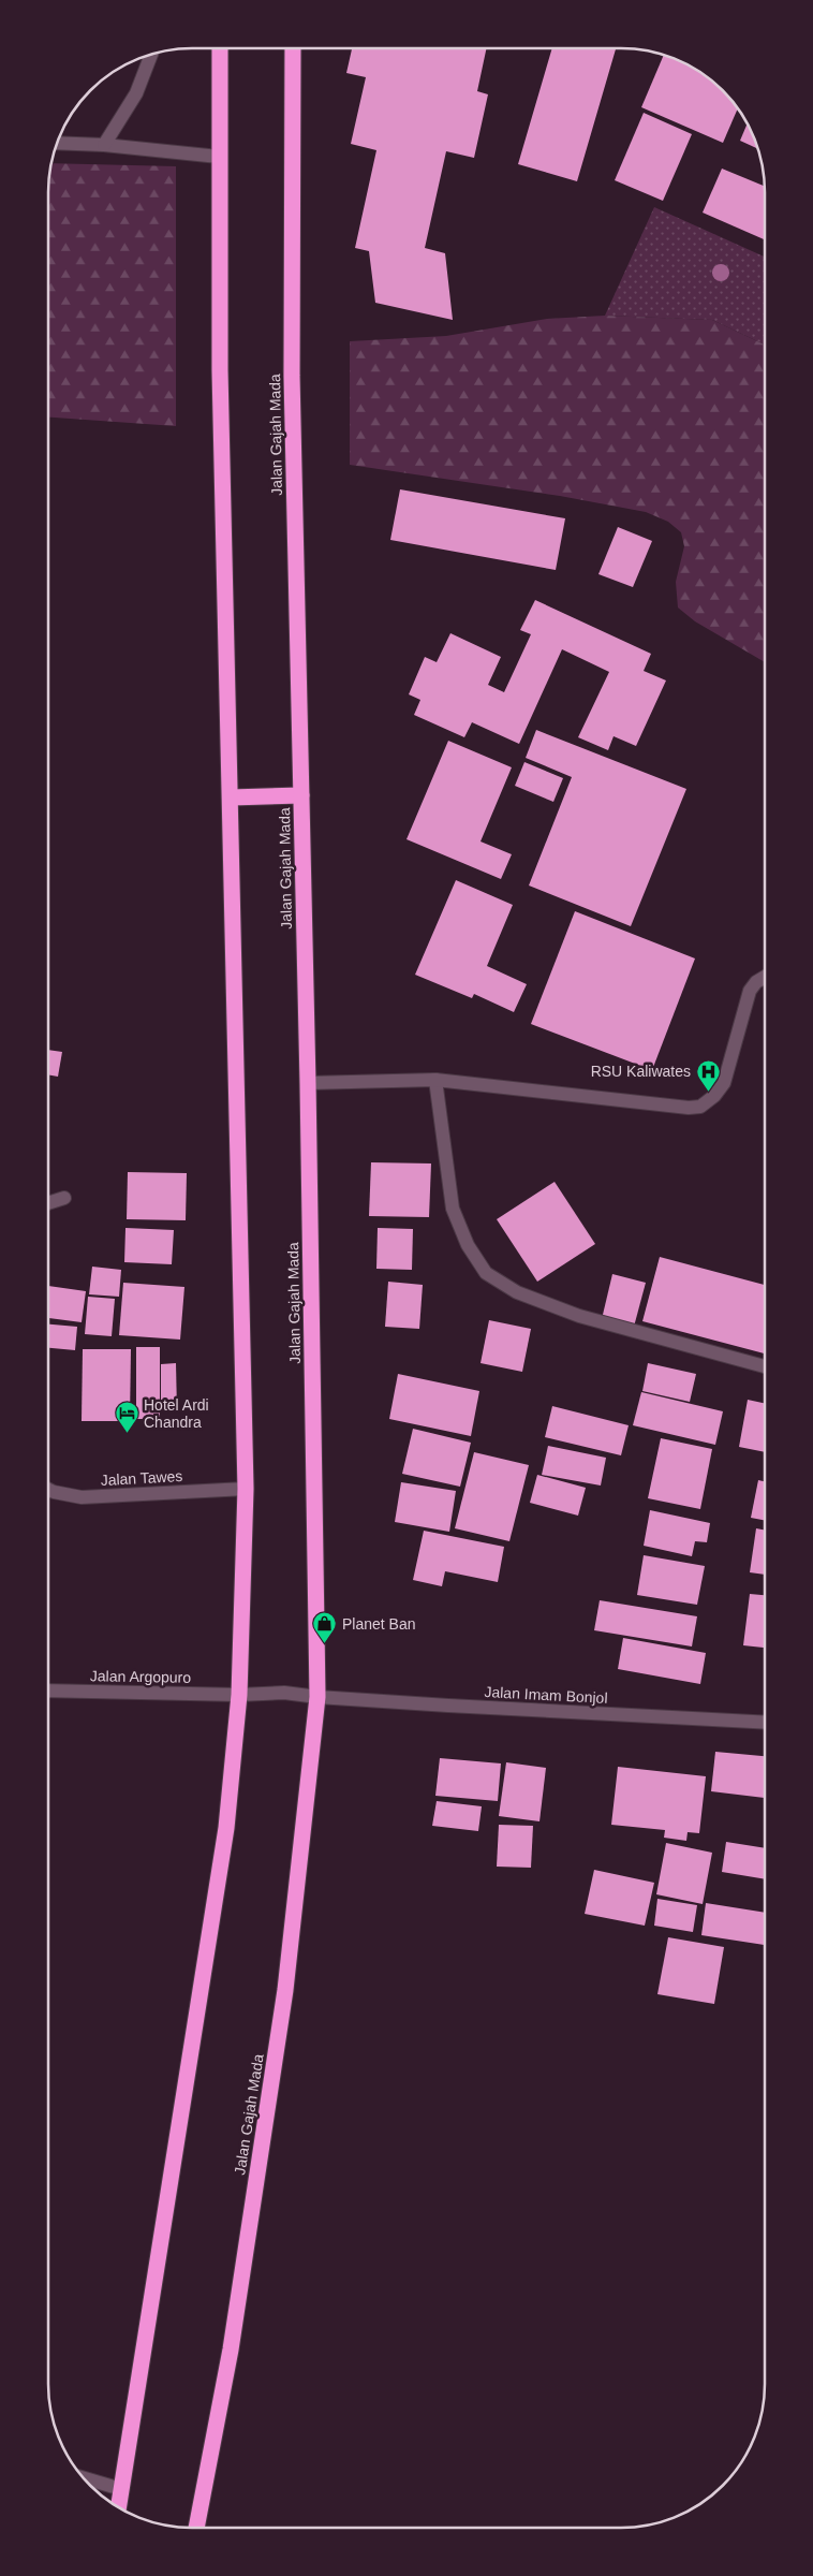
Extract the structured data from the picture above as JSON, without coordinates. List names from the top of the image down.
{
  "streets": {
    "highway": ["Jalan Gajah Mada"],
    "street": ["Jalan Tawes", "Jalan Argopuro", "Jalan Imam Bonjol"]
  },
  "crossings": [
    ["Jalan Gajah Mada", "Jalan Imam Bonjol"]
  ],
  "places": {
    "hospital": ["RSU Kaliwates"],
    "hotel": ["Hotel Ardi Chandra"],
    "shop": ["Planet Ban"]
  }
}
